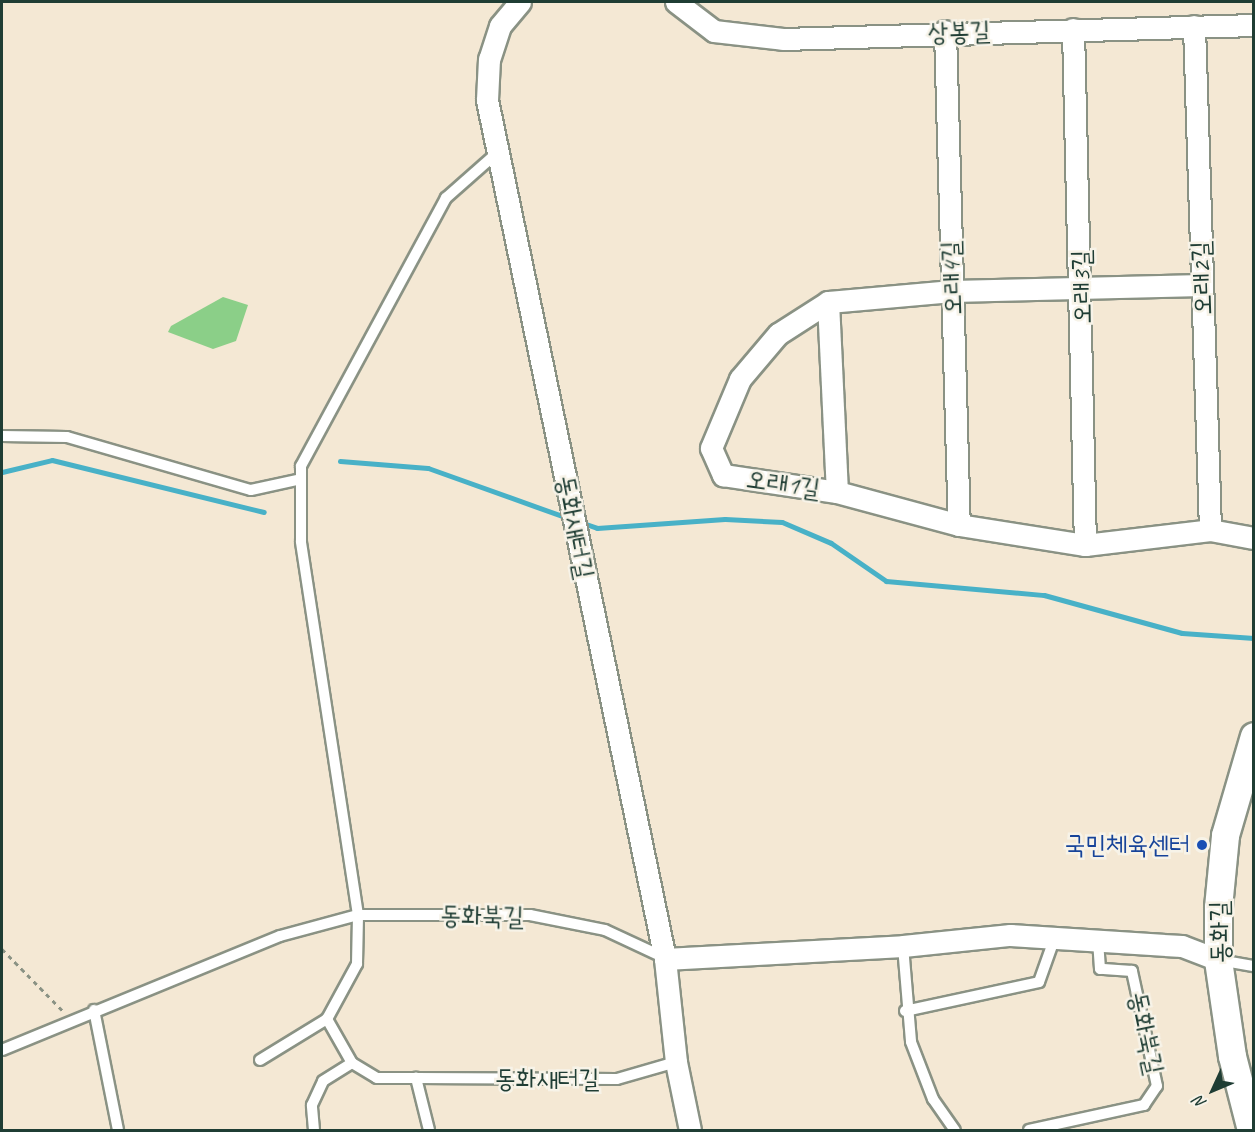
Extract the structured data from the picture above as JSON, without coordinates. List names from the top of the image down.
{
  "streets": {
    "street": [
      "상봉길",
      "오래4길",
      "오래2길",
      "오래3길",
      "오래1길",
      "동화새터길",
      "동화북길",
      "동화길"
    ]
  },
  "crossings": [
    ["상봉길", "오래4길"],
    ["상봉길", "오래2길"],
    ["상봉길", "오래3길"],
    ["오래4길", "오래1길"],
    ["오래2길", "오래1길"],
    ["오래3길", "오래1길"],
    ["동화새터길", "동화북길"],
    ["동화북길", "동화길"]
  ],
  "places": ["국민체육센터"],
  "north": "bottom left"
}
